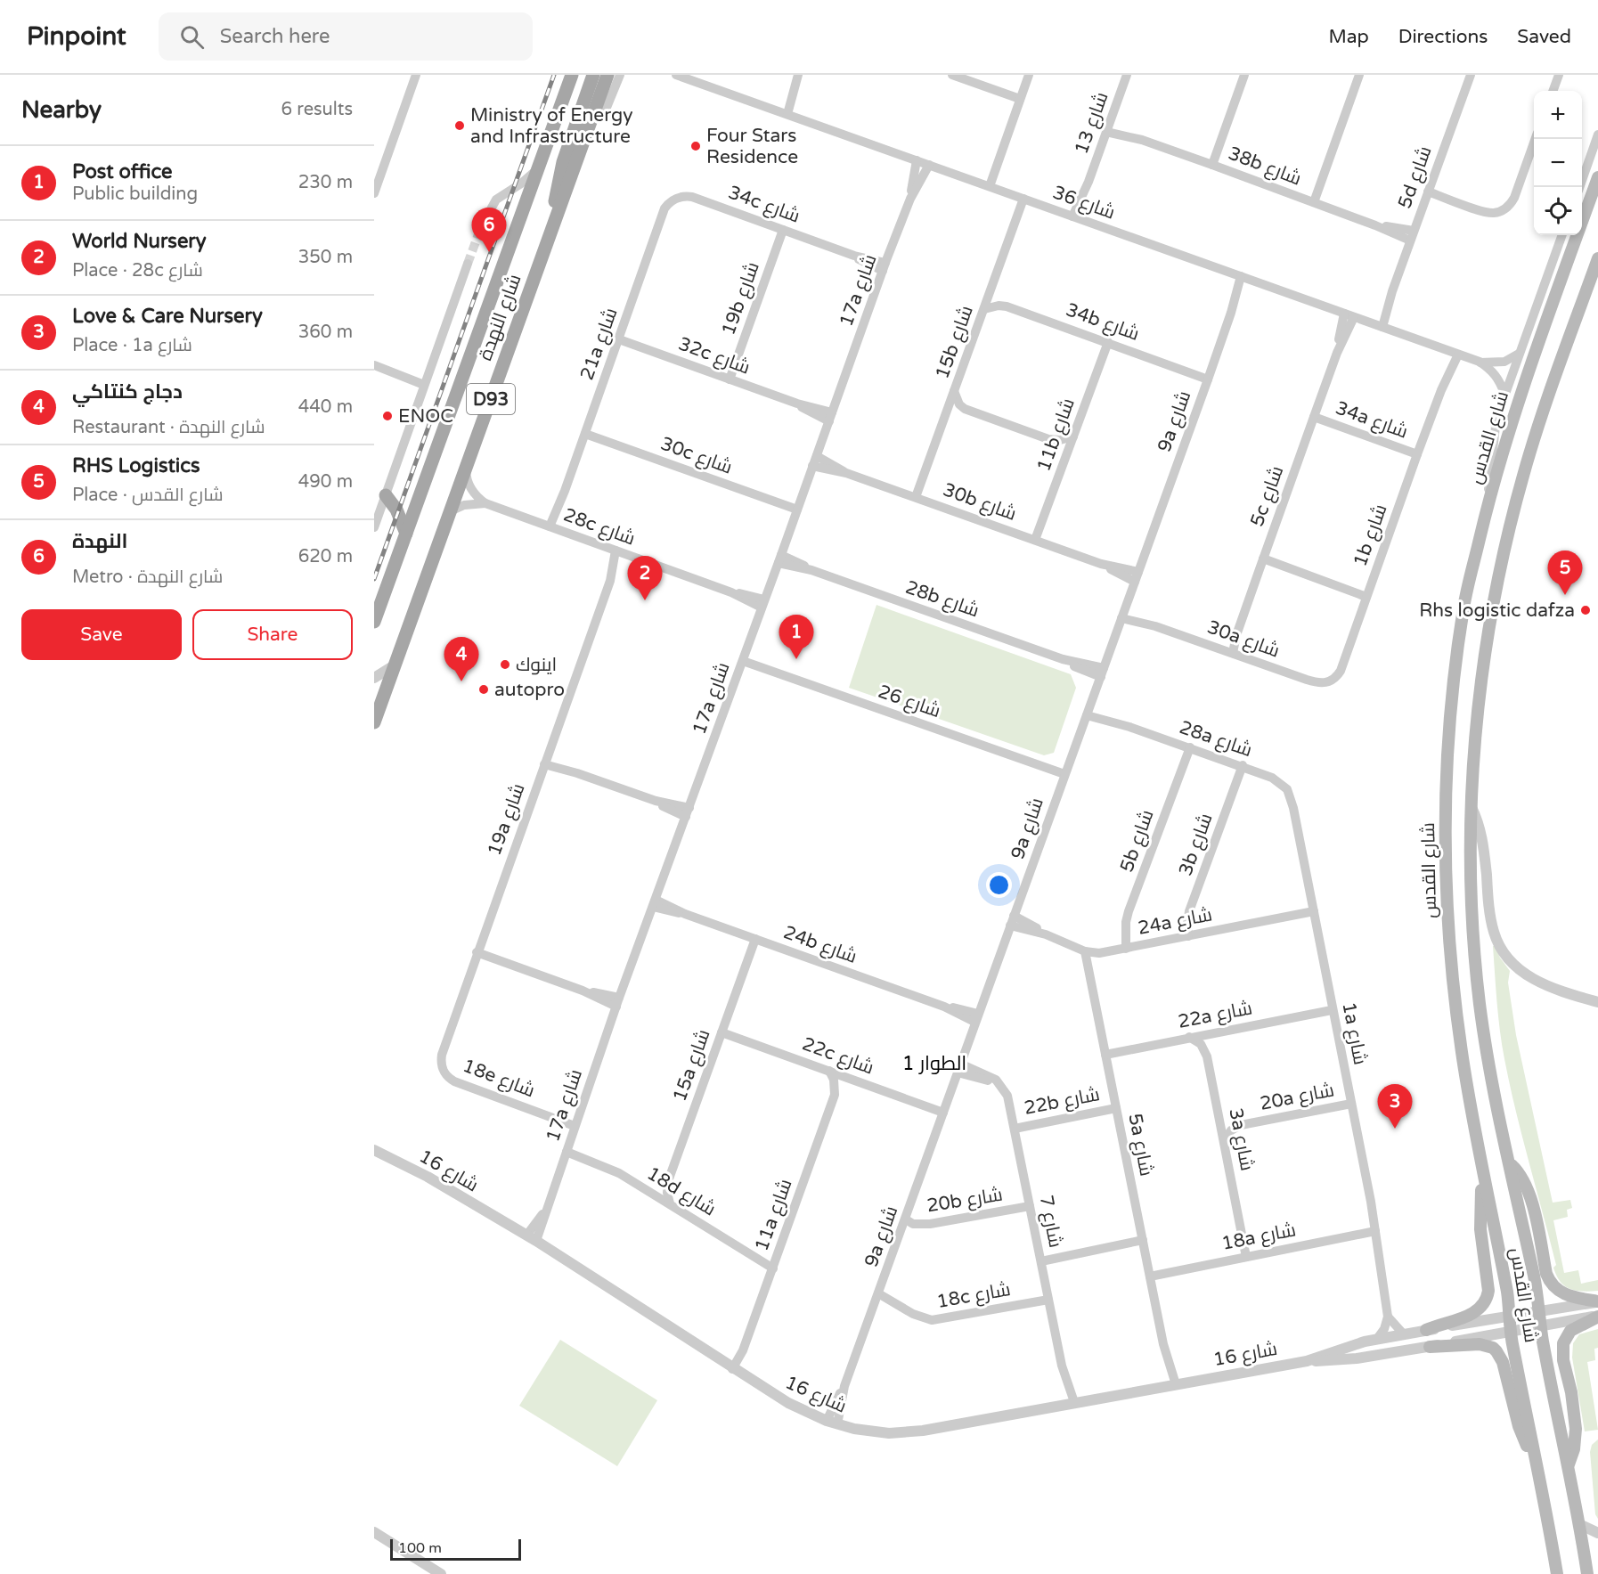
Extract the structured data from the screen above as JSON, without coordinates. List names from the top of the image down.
{
  "streets": {
    "main road": ["شارع النهدة", "D93", "شارع القدس"],
    "street": [
      "شارع 13",
      "38b شارع",
      "5d شارع",
      "شارع 36",
      "34c شارع",
      "17a شارع",
      "19b شارع",
      "34b شارع",
      "15b شارع",
      "21a شارع",
      "32c شارع",
      "34a شارع",
      "9a شارع",
      "11b شارع",
      "30c شارع",
      "5c شارع",
      "30b شارع",
      "28c شارع",
      "1b شارع",
      "28b شارع",
      "30a شارع",
      "شارع 26",
      "28a شارع",
      "19a شارع",
      "5b شارع",
      "3b شارع",
      "24a شارع",
      "24b شارع",
      "22a شارع",
      "1a شارع",
      "22c شارع",
      "15a شارع",
      "18e شارع",
      "20a شارع",
      "22b شارع",
      "3a شارع",
      "5a شارع",
      "شارع 16",
      "18d شارع",
      "20b شارع",
      "11a شارع",
      "شارع 7",
      "18a شارع",
      "18c شارع"
    ]
  },
  "crossings": [
    ["شارع 13", "38b شارع"],
    ["شارع 13", "شارع 36"],
    ["38b شارع", "5d شارع"],
    ["5d شارع", "شارع 36"],
    ["شارع 36", "17a شارع"],
    ["شارع 36", "15b شارع"],
    ["شارع 36", "9a شارع"],
    ["شارع 36", "5c شارع"],
    ["شارع 36", "1b شارع"],
    ["34c شارع", "17a شارع"],
    ["34c شارع", "19b شارع"],
    ["34c شارع", "21a شارع"],
    ["17a شارع", "32c شارع"],
    ["17a شارع", "30c شارع"],
    ["17a شارع", "30b شارع"],
    ["17a شارع", "28c شارع"],
    ["17a شارع", "28b شارع"],
    ["17a شارع", "شارع 26"],
    ["17a شارع", "24b شارع"],
    ["17a شارع", "18e شارع"],
    ["17a شارع", "شارع 16"],
    ["17a شارع", "18d شارع"],
    ["19b شارع", "32c شارع"],
    ["شارع النهدة", "28c شارع"],
    ["34b شارع", "15b شارع"],
    ["34b شارع", "9a شارع"],
    ["34b شارع", "11b شارع"],
    ["15b شارع", "30b شارع"],
    ["21a شارع", "32c شارع"],
    ["21a شارع", "30c شارع"],
    ["21a شارع", "28c شارع"],
    ["34a شارع", "5c شارع"],
    ["34a شارع", "1b شارع"],
    ["9a شارع", "30b شارع"],
    ["9a شارع", "28b شارع"],
    ["9a شارع", "30a شارع"],
    ["9a شارع", "شارع 26"],
    ["9a شارع", "28a شارع"],
    ["9a شارع", "24a شارع"],
    ["9a شارع", "24b شارع"],
    ["9a شارع", "22c شارع"],
    ["9a شارع", "شارع 16"],
    ["9a شارع", "20b شارع"],
    ["9a شارع", "شارع 7"],
    ["9a شارع", "18c شارع"],
    ["11b شارع", "30b شارع"],
    ["شارع القدس", "شارع 16"],
    ["5c شارع", "30a شارع"],
    ["28c شارع", "19a شارع"],
    ["1b شارع", "30a شارع"],
    ["28a شارع", "5b شارع"],
    ["28a شارع", "3b شارع"],
    ["28a شارع", "1a شارع"],
    ["19a شارع", "18e شارع"],
    ["5b شارع", "24a شارع"],
    ["3b شارع", "24a شارع"],
    ["24a شارع", "1a شارع"],
    ["24a شارع", "5a شارع"],
    ["24b شارع", "15a شارع"],
    ["22a شارع", "1a شارع"],
    ["22a شارع", "3a شارع"],
    ["22a شارع", "5a شارع"],
    ["1a شارع", "20a شارع"],
    ["1a شارع", "18a شارع"],
    ["22c شارع", "15a شارع"],
    ["22c شارع", "11a شارع"],
    ["15a شارع", "18d شارع"],
    ["20a شارع", "3a شارع"],
    ["22b شارع", "5a شارع"],
    ["22b شارع", "شارع 7"],
    ["3a شارع", "18a شارع"],
    ["5a شارع", "شارع 16"],
    ["5a شارع", "18a شارع"],
    ["شارع 16", "11a شارع"],
    ["شارع 16", "شارع 7"],
    ["18d شارع", "11a شارع"],
    ["20b شارع", "شارع 7"],
    ["شارع 7", "18c شارع"]
  ],
  "districts": ["الطوار 1"],
  "places": [
    "Ministry of Energy and Infrastructure",
    "Four Stars Residence",
    "ENOC",
    "Rhs logistic dafza",
    "اينوك",
    "autopro"
  ],
  "scale_bar": "100 m",
  "page": {
    "header": "Pinpoint",
    "search": "Search here",
    "nav": ["Map", "Directions", "Saved"],
    "heading": ["Nearby", "6 results"],
    "map_buttons": ["+", "−"],
    "list": [
      {
        "mark": "1",
        "name": "Post office",
        "note": "Public building",
        "value": "230 m"
      },
      {
        "mark": "2",
        "name": "World Nursery",
        "note": "Place · 28c شارع",
        "value": "350 m"
      },
      {
        "mark": "3",
        "name": "Love & Care Nursery",
        "note": "Place · 1a شارع",
        "value": "360 m"
      },
      {
        "mark": "4",
        "name": "دجاج كنتاكي",
        "note": "Restaurant · شارع النهدة",
        "value": "440 m"
      },
      {
        "mark": "5",
        "name": "RHS Logistics",
        "note": "Place · شارع القدس",
        "value": "490 m"
      },
      {
        "mark": "6",
        "name": "النهدة",
        "note": "Metro · شارع النهدة",
        "value": "620 m"
      }
    ],
    "pins": [
      "6",
      "5",
      "2",
      "1",
      "4",
      "3"
    ],
    "buttons": ["Save", "Share"],
    "scale": "100 m"
  }
}
